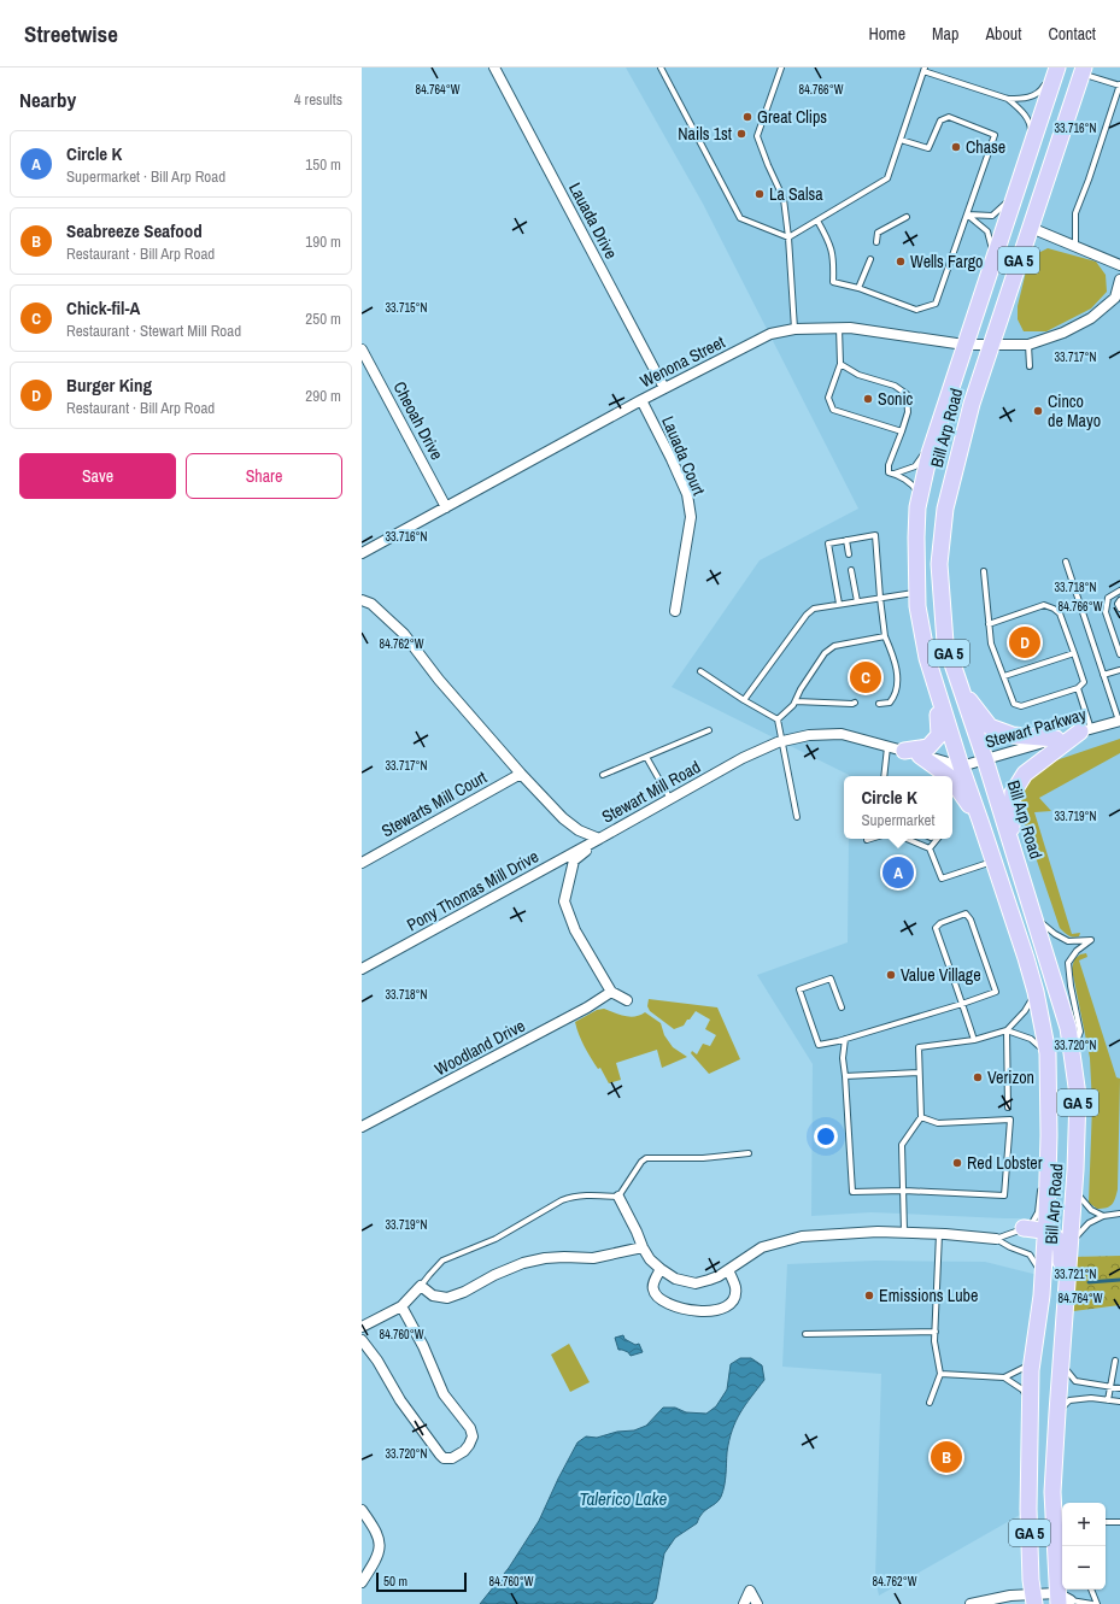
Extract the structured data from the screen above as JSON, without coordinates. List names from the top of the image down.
{
  "streets": {
    "main road": ["GA 5", "Bill Arp Road"],
    "street": [
      "Lauada Drive",
      "Wenona Street",
      "Cheoah Drive",
      "Lauada Court",
      "Stewart Parkway",
      "Stewart Mill Road",
      "Stewarts Mill Court",
      "Pony Thomas Mill Drive",
      "Woodland Drive"
    ]
  },
  "crossings": [
    ["Lauada Drive", "Wenona Street"],
    ["Wenona Street", "Cheoah Drive"],
    ["Wenona Street", "Bill Arp Road"],
    ["Wenona Street", "Lauada Court"],
    ["Bill Arp Road", "Stewart Parkway"],
    ["Bill Arp Road", "Stewart Mill Road"],
    ["Stewart Parkway", "Stewart Mill Road"],
    ["Stewart Mill Road", "Stewarts Mill Court"],
    ["Stewart Mill Road", "Pony Thomas Mill Drive"]
  ],
  "water": ["Talerico Lake"],
  "places": [
    "Great Clips",
    "Nails 1st",
    "Chase",
    "La Salsa",
    "Wells Fargo",
    "Sonic",
    "Cinco de Mayo",
    "Value Village",
    "Verizon",
    "Red Lobster",
    "Emissions Lube"
  ],
  "scale_bar": "50 m",
  "page": {
    "header": "Streetwise",
    "nav": [
      "Home",
      "Map",
      "About",
      "Contact"
    ],
    "heading": ["Nearby", "4 results"],
    "list": [
      {
        "mark": "A",
        "name": "Circle K",
        "note": "Supermarket · Bill Arp Road",
        "value": "150 m"
      },
      {
        "mark": "B",
        "name": "Seabreeze Seafood",
        "note": "Restaurant · Bill Arp Road",
        "value": "190 m"
      },
      {
        "mark": "C",
        "name": "Chick-fil-A",
        "note": "Restaurant · Stewart Mill Road",
        "value": "250 m"
      },
      {
        "mark": "D",
        "name": "Burger King",
        "note": "Restaurant · Bill Arp Road",
        "value": "290 m"
      }
    ],
    "buttons": ["Save", "Share"],
    "pins": [
      "D",
      "C",
      "A",
      "B"
    ],
    "popup": ["Circle K", "Supermarket"],
    "map_buttons": ["+", "−"],
    "scale": "50 m"
  },
  "coordinates": [
    "84.764°W",
    "84.766°W",
    "33.716°N",
    "33.715°N",
    "33.717°N",
    "33.718°N",
    "84.762°W",
    "33.719°N",
    "33.720°N",
    "33.721°N",
    "84.760°W"
  ]
}
